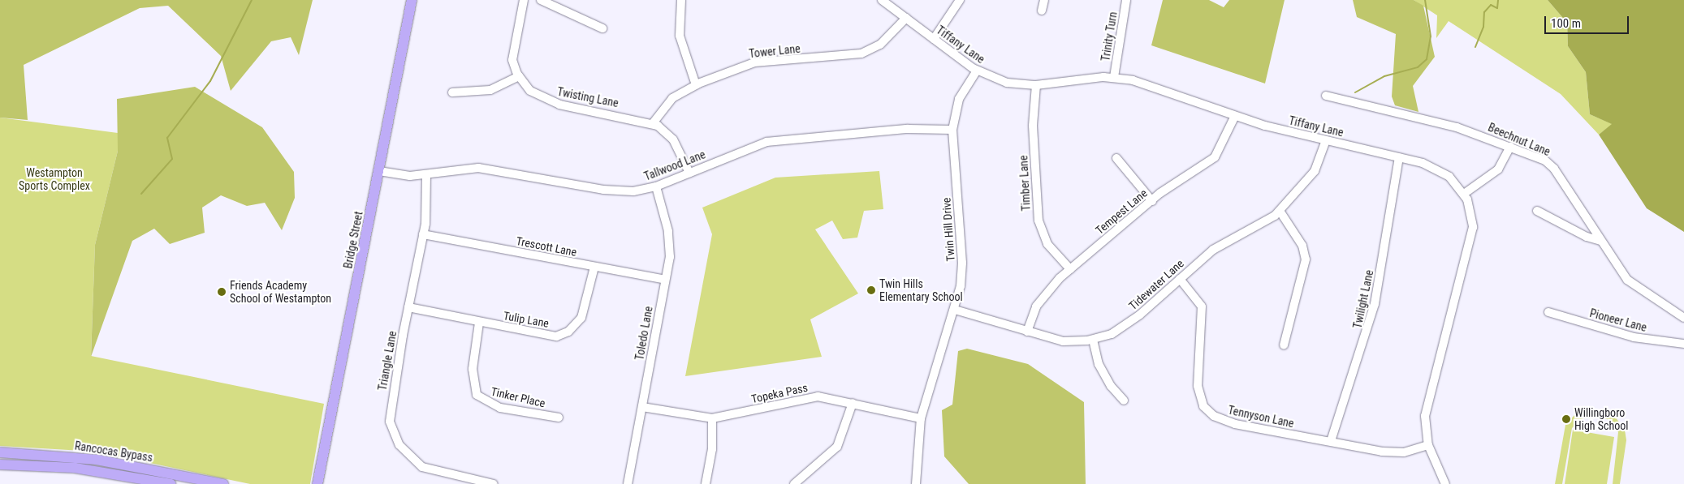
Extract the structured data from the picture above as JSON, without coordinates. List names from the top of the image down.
{
  "streets": {
    "main road": ["Bridge Street", "Rancocas Bypass"],
    "street": [
      "Trinity Turn",
      "Tiffany Lane",
      "Tower Lane",
      "Twisting Lane",
      "Beechnut Lane",
      "Tallwood Lane",
      "Timber Lane",
      "Tempest Lane",
      "Twin Hill Drive",
      "Trescott Lane",
      "Tidewater Lane",
      "Twilight Lane",
      "Tulip Lane",
      "Pioneer Lane",
      "Toledo Lane",
      "Triangle Lane",
      "Topeka Pass",
      "Tinker Place",
      "Tennyson Lane"
    ]
  },
  "crossings": [
    ["Trinity Turn", "Tiffany Lane"],
    ["Tiffany Lane", "Tower Lane"],
    ["Tiffany Lane", "Timber Lane"],
    ["Tiffany Lane", "Tempest Lane"],
    ["Tiffany Lane", "Twin Hill Drive"],
    ["Tiffany Lane", "Tidewater Lane"],
    ["Tiffany Lane", "Twilight Lane"],
    ["Tiffany Lane", "Tennyson Lane"],
    ["Tower Lane", "Twisting Lane"],
    ["Twisting Lane", "Tallwood Lane"],
    ["Tallwood Lane", "Twin Hill Drive"],
    ["Tallwood Lane", "Bridge Street"],
    ["Tallwood Lane", "Toledo Lane"],
    ["Tallwood Lane", "Triangle Lane"],
    ["Timber Lane", "Tempest Lane"],
    ["Tempest Lane", "Tidewater Lane"],
    ["Twin Hill Drive", "Tidewater Lane"],
    ["Twin Hill Drive", "Topeka Pass"],
    ["Trescott Lane", "Tulip Lane"],
    ["Trescott Lane", "Toledo Lane"],
    ["Trescott Lane", "Triangle Lane"],
    ["Tidewater Lane", "Tennyson Lane"],
    ["Twilight Lane", "Tennyson Lane"],
    ["Tulip Lane", "Triangle Lane"],
    ["Tulip Lane", "Tinker Place"],
    ["Toledo Lane", "Topeka Pass"]
  ],
  "parks": ["Westampton Sports Complex"],
  "places": ["Twin Hills Elementary School", "Friends Academy School of Westampton", "Willingboro High School"],
  "scale_bar": "100 m"
}
